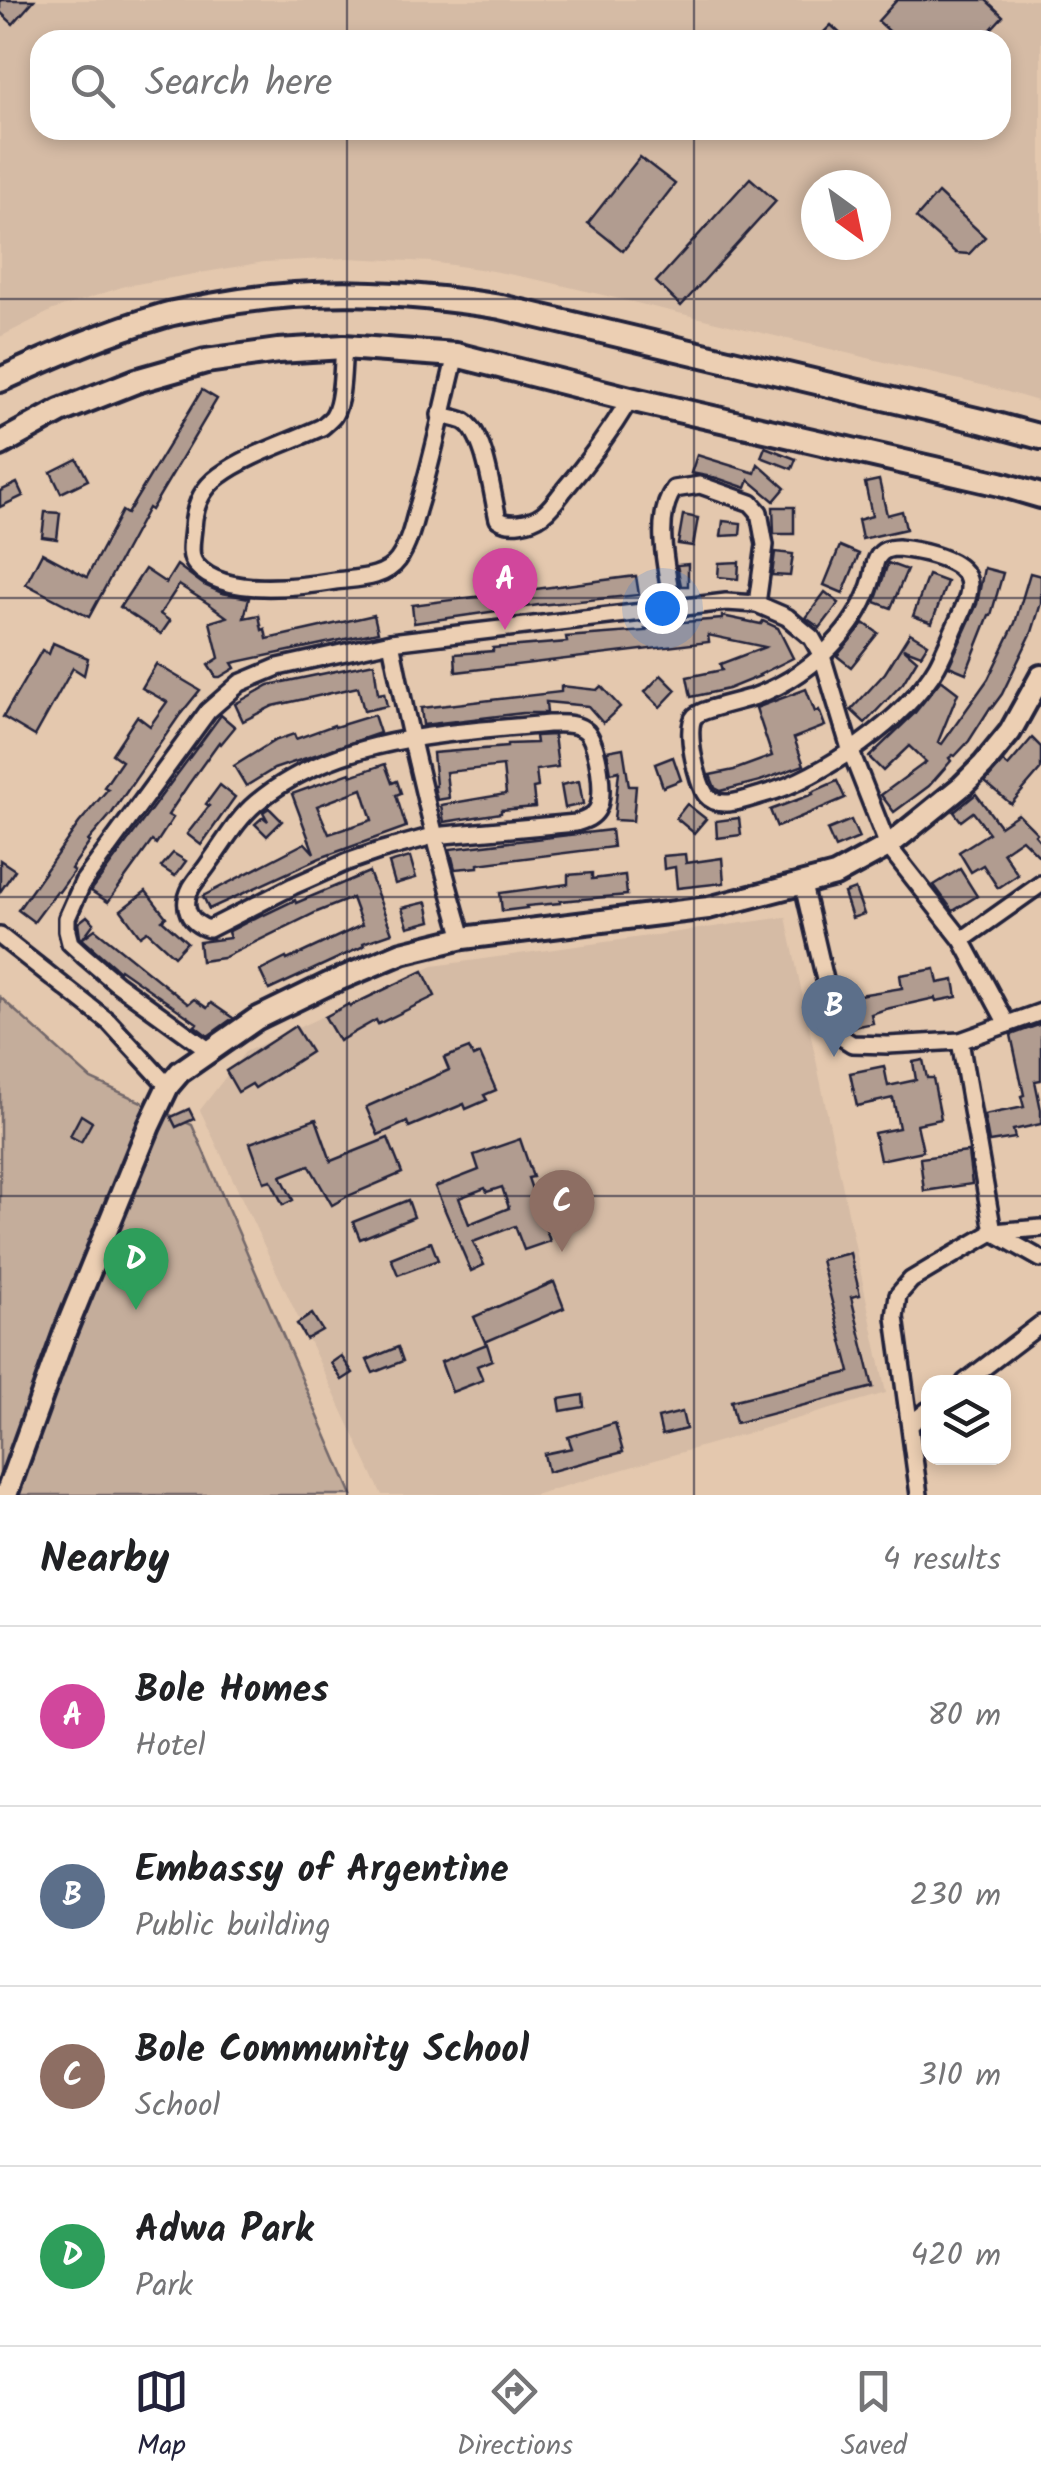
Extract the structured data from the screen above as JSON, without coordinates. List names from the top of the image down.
{
  "north": "bottom right",
  "page": {
    "search": "Search here",
    "pins": [
      "A",
      "B",
      "C",
      "D"
    ],
    "heading": ["Nearby", "4 results"],
    "list": [
      {
        "mark": "A",
        "name": "Bole Homes",
        "note": "Hotel",
        "value": "80 m"
      },
      {
        "mark": "B",
        "name": "Embassy of Argentine",
        "note": "Public building",
        "value": "230 m"
      },
      {
        "mark": "C",
        "name": "Bole Community School",
        "note": "School",
        "value": "310 m"
      },
      {
        "mark": "D",
        "name": "Adwa Park",
        "note": "Park",
        "value": "420 m"
      }
    ],
    "nav": ["Map", "Directions", "Saved"]
  }
}
